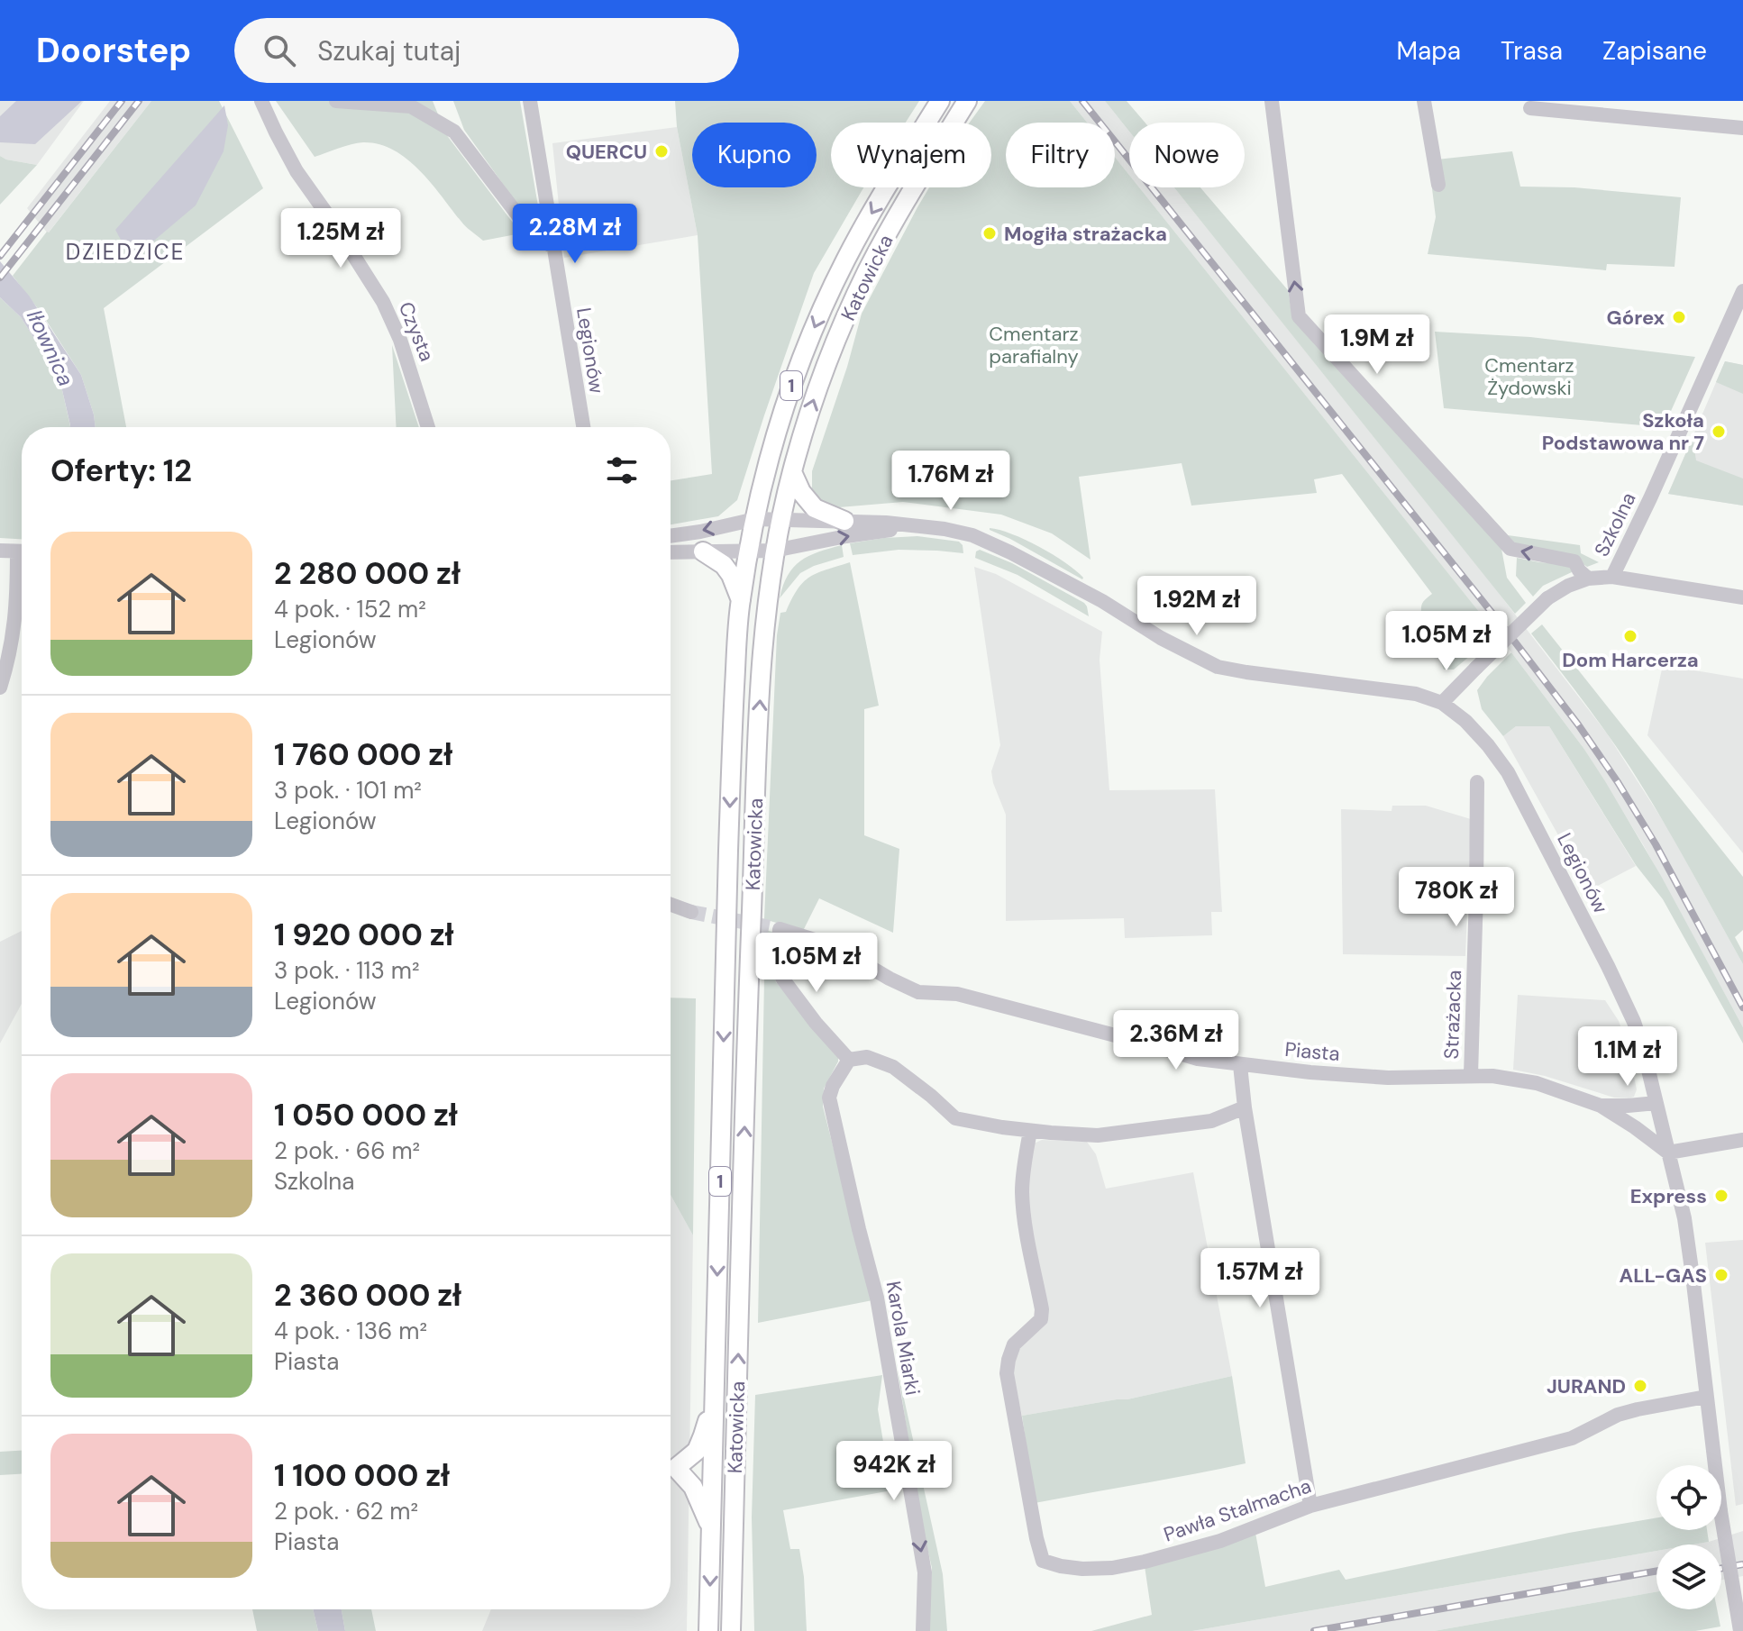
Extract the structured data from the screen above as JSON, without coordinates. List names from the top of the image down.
{
  "streets": {
    "main road": ["Katowicka", "1"],
    "street": [
      "Czysta",
      "Legionów",
      "Szkolna",
      "Strażacka",
      "Piasta",
      "Karola Miarki",
      "Pawła Stalmacha"
    ]
  },
  "crossings": [
    ["Katowicka", "Legionów"],
    ["Legionów", "Szkolna"],
    ["Legionów", "Piasta"],
    ["Legionów", "Pawła Stalmacha"],
    ["Strażacka", "Piasta"],
    ["Piasta", "Karola Miarki"]
  ],
  "one_way": ["Karola Miarki"],
  "districts": ["DZIEDZICE"],
  "water": ["Iłownica"],
  "parks": ["Cmentarz parafialny", "Cmentarz Żydowski"],
  "places": [
    "QUERCU",
    "Mogiła strażacka",
    "Górex",
    "Szkoła Podstawowa nr 7",
    "Dom Harcerza",
    "Express",
    "ALL-GAS",
    "JURAND"
  ],
  "page": {
    "header": "Doorstep",
    "search": "Szukaj tutaj",
    "nav": ["Mapa", "Trasa", "Zapisane"],
    "chip": [
      "Kupno",
      "Wynajem",
      "Filtry",
      "Nowe"
    ],
    "price": [
      "2.28M zł",
      "1.25M zł",
      "1.9M zł",
      "1.76M zł",
      "1.92M zł",
      "1.05M zł",
      "780K zł",
      "1.05M zł",
      "2.36M zł",
      "1.1M zł",
      "1.57M zł",
      "942K zł"
    ],
    "heading": "Oferty: 12",
    "list": [
      {
        "name": "2 280 000 zł",
        "note": "4 pok. · 152 m² · Legionów"
      },
      {
        "name": "1 760 000 zł",
        "note": "3 pok. · 101 m² · Legionów"
      },
      {
        "name": "1 920 000 zł",
        "note": "3 pok. · 113 m² · Legionów"
      },
      {
        "name": "1 050 000 zł",
        "note": "2 pok. · 66 m² · Szkolna"
      },
      {
        "name": "2 360 000 zł",
        "note": "4 pok. · 136 m² · Piasta"
      },
      {
        "name": "1 100 000 zł",
        "note": "2 pok. · 62 m² · Piasta"
      }
    ]
  }
}
